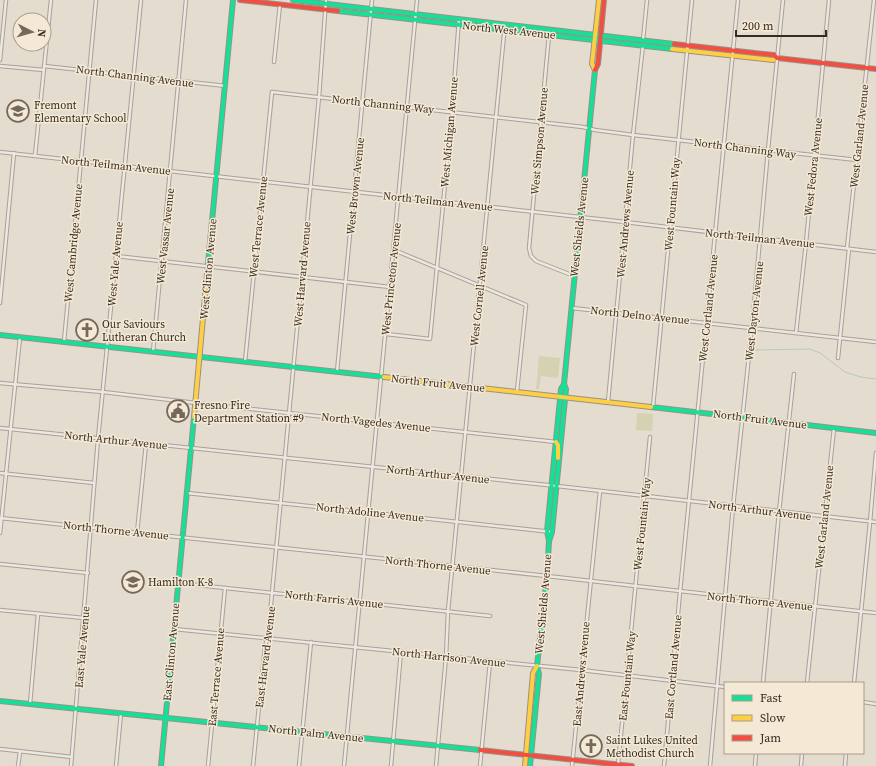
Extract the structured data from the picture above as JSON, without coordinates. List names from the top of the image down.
{
  "streets": {
    "main road": [
      "North West Avenue",
      "West Shields Avenue",
      "West Clinton Avenue",
      "North Fruit Avenue",
      "East Clinton Avenue",
      "North Palm Avenue"
    ],
    "street": [
      "North Channing Avenue",
      "North Channing Way",
      "West Michigan Avenue",
      "West Garland Avenue",
      "West Simpson Avenue",
      "North Teilman Avenue",
      "West Fedora Avenue",
      "West Brown Avenue",
      "West Fountain Way",
      "West Andrews Avenue",
      "West Terrace Avenue",
      "West Vassar Avenue",
      "West Cambridge Avenue",
      "West Yale Avenue",
      "West Harvard Avenue",
      "West Princeton Avenue",
      "West Cornell Avenue",
      "West Cortland Avenue",
      "West Dayton Avenue",
      "North Delno Avenue",
      "North Vagedes Avenue",
      "North Arthur Avenue",
      "North Adoline Avenue",
      "North Thorne Avenue",
      "North Farris Avenue",
      "East Yale Avenue",
      "East Harvard Avenue",
      "North Harrison Avenue",
      "East Cortland Avenue",
      "East Andrews Avenue",
      "East Fountain Way",
      "East Terrace Avenue"
    ]
  },
  "crossings": [
    ["North West Avenue", "West Michigan Avenue"],
    ["North West Avenue", "West Garland Avenue"],
    ["North West Avenue", "West Simpson Avenue"],
    ["North West Avenue", "West Fedora Avenue"],
    ["North West Avenue", "West Brown Avenue"],
    ["North West Avenue", "West Fountain Way"],
    ["North West Avenue", "West Andrews Avenue"],
    ["North West Avenue", "West Shields Avenue"],
    ["North West Avenue", "West Harvard Avenue"],
    ["North West Avenue", "West Princeton Avenue"],
    ["North West Avenue", "West Cornell Avenue"],
    ["North West Avenue", "West Cortland Avenue"],
    ["North West Avenue", "West Dayton Avenue"],
    ["North Channing Avenue", "West Vassar Avenue"],
    ["North Channing Avenue", "West Cambridge Avenue"],
    ["North Channing Avenue", "West Yale Avenue"],
    ["North Channing Avenue", "West Clinton Avenue"],
    ["North Channing Way", "West Michigan Avenue"],
    ["North Channing Way", "West Garland Avenue"],
    ["North Channing Way", "West Simpson Avenue"],
    ["North Channing Way", "West Fedora Avenue"],
    ["North Channing Way", "West Brown Avenue"],
    ["North Channing Way", "West Fountain Way"],
    ["North Channing Way", "West Andrews Avenue"],
    ["North Channing Way", "West Terrace Avenue"],
    ["North Channing Way", "West Shields Avenue"],
    ["North Channing Way", "West Harvard Avenue"],
    ["North Channing Way", "West Princeton Avenue"],
    ["North Channing Way", "West Cornell Avenue"],
    ["North Channing Way", "West Cortland Avenue"],
    ["North Channing Way", "West Dayton Avenue"],
    ["West Michigan Avenue", "North Teilman Avenue"],
    ["West Michigan Avenue", "West Princeton Avenue"],
    ["West Garland Avenue", "North Teilman Avenue"],
    ["West Garland Avenue", "North Delno Avenue"],
    ["West Garland Avenue", "North Fruit Avenue"],
    ["West Garland Avenue", "North Arthur Avenue"],
    ["West Garland Avenue", "North Thorne Avenue"],
    ["West Simpson Avenue", "North Teilman Avenue"],
    ["West Simpson Avenue", "West Shields Avenue"],
    ["North Teilman Avenue", "West Fedora Avenue"],
    ["North Teilman Avenue", "West Brown Avenue"],
    ["North Teilman Avenue", "West Fountain Way"],
    ["North Teilman Avenue", "West Andrews Avenue"],
    ["North Teilman Avenue", "West Terrace Avenue"],
    ["North Teilman Avenue", "West Shields Avenue"],
    ["North Teilman Avenue", "West Vassar Avenue"],
    ["North Teilman Avenue", "West Cambridge Avenue"],
    ["North Teilman Avenue", "West Yale Avenue"],
    ["North Teilman Avenue", "West Clinton Avenue"],
    ["North Teilman Avenue", "West Harvard Avenue"],
    ["North Teilman Avenue", "West Princeton Avenue"],
    ["North Teilman Avenue", "West Cornell Avenue"],
    ["North Teilman Avenue", "West Cortland Avenue"],
    ["North Teilman Avenue", "West Dayton Avenue"],
    ["West Fedora Avenue", "North Delno Avenue"],
    ["West Brown Avenue", "North Fruit Avenue"],
    ["West Fountain Way", "North Delno Avenue"],
    ["West Fountain Way", "North Fruit Avenue"],
    ["West Fountain Way", "North Arthur Avenue"],
    ["West Fountain Way", "North Thorne Avenue"],
    ["West Fountain Way", "East Fountain Way"],
    ["West Andrews Avenue", "North Delno Avenue"],
    ["West Andrews Avenue", "North Fruit Avenue"],
    ["West Terrace Avenue", "North Fruit Avenue"],
    ["West Shields Avenue", "North Delno Avenue"],
    ["West Shields Avenue", "North Fruit Avenue"],
    ["West Shields Avenue", "North Vagedes Avenue"],
    ["West Shields Avenue", "North Arthur Avenue"],
    ["West Shields Avenue", "North Adoline Avenue"],
    ["West Shields Avenue", "North Thorne Avenue"],
    ["West Shields Avenue", "North Harrison Avenue"],
    ["West Shields Avenue", "North Palm Avenue"],
    ["West Vassar Avenue", "North Fruit Avenue"],
    ["West Cambridge Avenue", "North Fruit Avenue"],
    ["West Yale Avenue", "North Fruit Avenue"],
    ["West Yale Avenue", "North Vagedes Avenue"],
    ["West Yale Avenue", "North Arthur Avenue"],
    ["West Yale Avenue", "North Thorne Avenue"],
    ["West Yale Avenue", "East Yale Avenue"],
    ["West Clinton Avenue", "North Fruit Avenue"],
    ["West Clinton Avenue", "North Vagedes Avenue"],
    ["West Clinton Avenue", "North Arthur Avenue"],
    ["West Clinton Avenue", "North Adoline Avenue"],
    ["West Clinton Avenue", "North Thorne Avenue"],
    ["West Clinton Avenue", "East Clinton Avenue"],
    ["West Harvard Avenue", "North Fruit Avenue"],
    ["West Harvard Avenue", "North Vagedes Avenue"],
    ["West Harvard Avenue", "North Arthur Avenue"],
    ["West Harvard Avenue", "North Adoline Avenue"],
    ["West Harvard Avenue", "North Thorne Avenue"],
    ["West Harvard Avenue", "East Harvard Avenue"],
    ["West Princeton Avenue", "North Fruit Avenue"],
    ["West Princeton Avenue", "North Vagedes Avenue"],
    ["West Princeton Avenue", "North Arthur Avenue"],
    ["West Princeton Avenue", "North Adoline Avenue"],
    ["West Princeton Avenue", "North Thorne Avenue"],
    ["West Princeton Avenue", "North Farris Avenue"],
    ["West Princeton Avenue", "North Harrison Avenue"],
    ["West Princeton Avenue", "North Palm Avenue"],
    ["West Cornell Avenue", "North Fruit Avenue"],
    ["West Cornell Avenue", "North Vagedes Avenue"],
    ["West Cornell Avenue", "North Arthur Avenue"],
    ["West Cornell Avenue", "North Adoline Avenue"],
    ["West Cornell Avenue", "North Thorne Avenue"],
    ["West Cornell Avenue", "North Farris Avenue"],
    ["West Cornell Avenue", "North Harrison Avenue"],
    ["West Cornell Avenue", "North Palm Avenue"],
    ["West Cortland Avenue", "North Delno Avenue"],
    ["West Cortland Avenue", "North Fruit Avenue"],
    ["West Cortland Avenue", "North Arthur Avenue"],
    ["West Cortland Avenue", "North Thorne Avenue"],
    ["West Cortland Avenue", "East Cortland Avenue"],
    ["West Dayton Avenue", "North Delno Avenue"],
    ["West Dayton Avenue", "North Fruit Avenue"],
    ["West Dayton Avenue", "North Arthur Avenue"],
    ["West Dayton Avenue", "North Thorne Avenue"],
    ["West Dayton Avenue", "North Harrison Avenue"],
    ["North Thorne Avenue", "East Yale Avenue"],
    ["North Thorne Avenue", "East Clinton Avenue"],
    ["North Thorne Avenue", "East Harvard Avenue"],
    ["North Thorne Avenue", "East Cortland Avenue"],
    ["North Thorne Avenue", "East Andrews Avenue"],
    ["North Thorne Avenue", "East Fountain Way"],
    ["North Farris Avenue", "East Clinton Avenue"],
    ["North Farris Avenue", "East Harvard Avenue"],
    ["North Farris Avenue", "East Terrace Avenue"],
    ["East Yale Avenue", "North Palm Avenue"],
    ["East Clinton Avenue", "North Harrison Avenue"],
    ["East Clinton Avenue", "North Palm Avenue"],
    ["East Harvard Avenue", "North Harrison Avenue"],
    ["East Harvard Avenue", "North Palm Avenue"],
    ["North Harrison Avenue", "East Cortland Avenue"],
    ["North Harrison Avenue", "East Andrews Avenue"],
    ["North Harrison Avenue", "East Fountain Way"],
    ["North Harrison Avenue", "East Terrace Avenue"],
    ["East Andrews Avenue", "North Palm Avenue"],
    ["East Fountain Way", "North Palm Avenue"],
    ["East Terrace Avenue", "North Palm Avenue"]
  ],
  "places": {
    "school or university": ["Fremont Elementary School", "Hamilton K-8"],
    "church": ["Our Saviours Lutheran Church", "Saint Lukes United Methodist Church"],
    "public building": ["Fresno Fire Department Station #9"]
  },
  "legend": ["Fast", "Slow", "Jam"],
  "scale_bar": "200 m",
  "north": "right"
}
